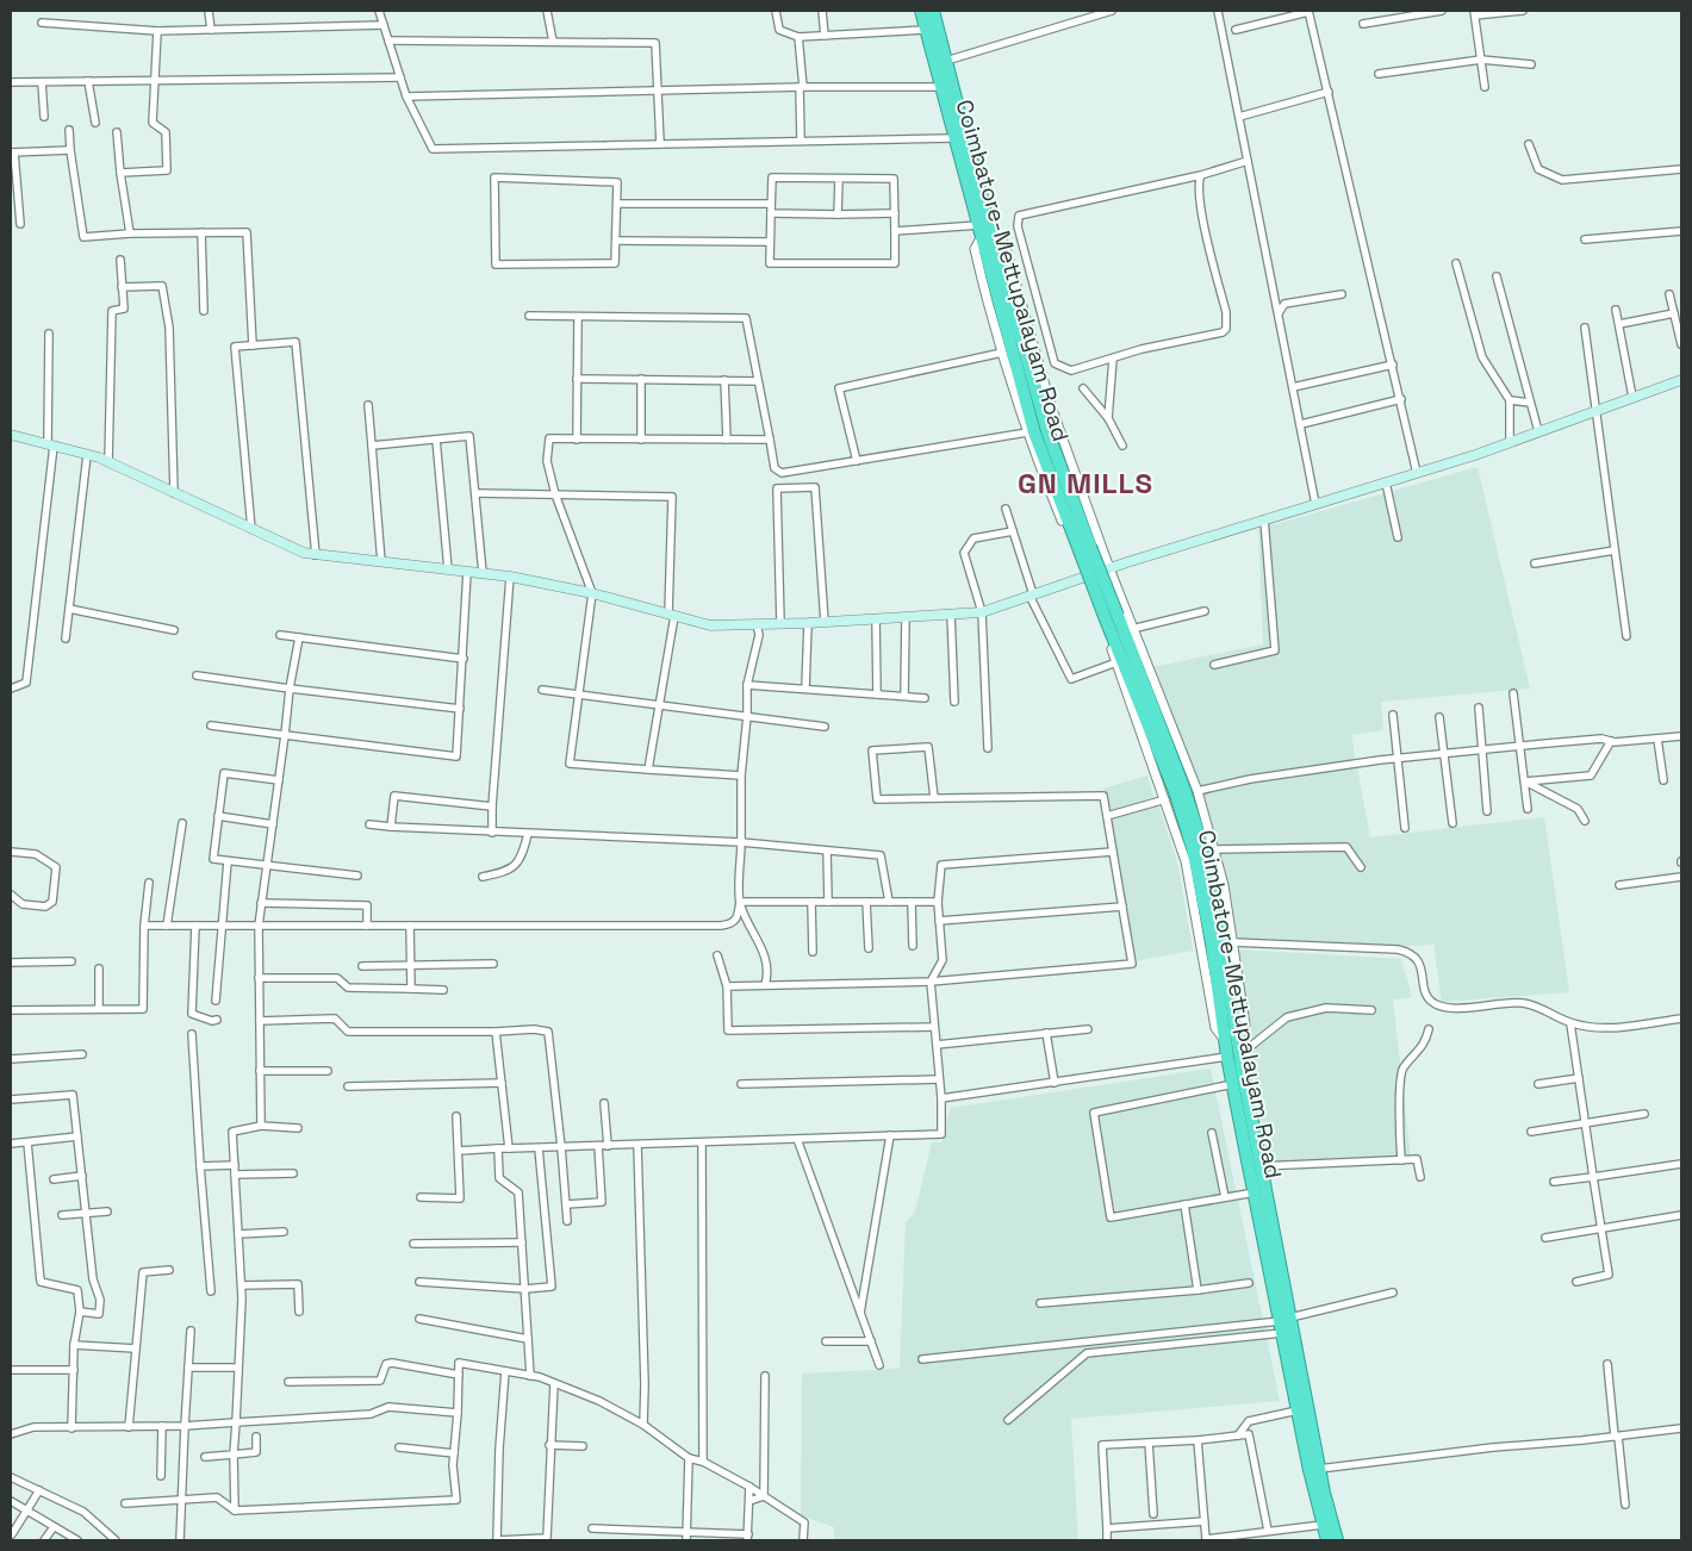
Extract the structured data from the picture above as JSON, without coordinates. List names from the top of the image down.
{
  "streets": {
    "highway": ["Coimbatore-Mettupalayam Road"]
  },
  "districts": ["GN MILLS"]
}
